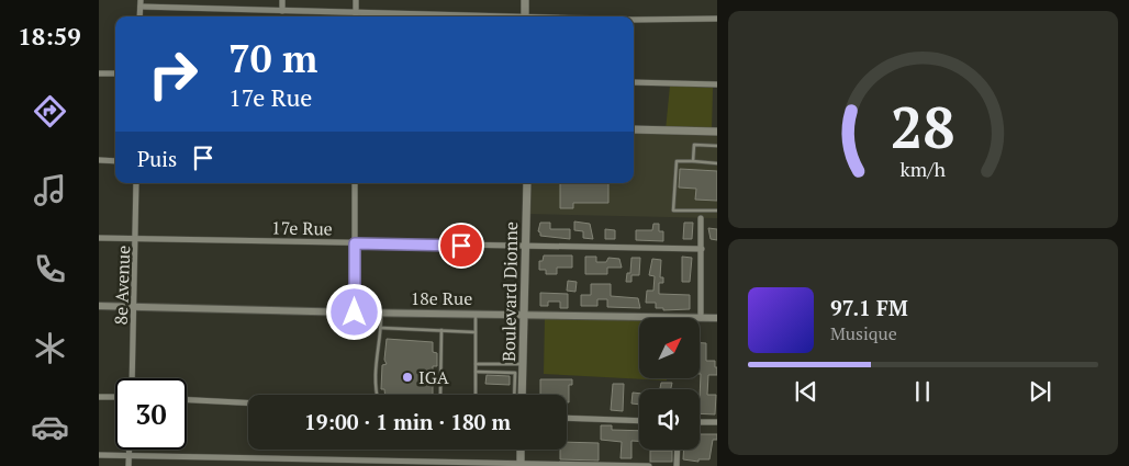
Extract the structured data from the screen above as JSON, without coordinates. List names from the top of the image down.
{
  "streets": {
    "main road": ["Boulevard Dionne"],
    "street": ["17e Rue", "8e Avenue", "18e Rue"]
  },
  "crossings": [
    ["17e Rue", "8e Avenue"],
    ["17e Rue", "Boulevard Dionne"],
    ["8e Avenue", "18e Rue"],
    ["Boulevard Dionne", "18e Rue"]
  ],
  "places": ["IGA"],
  "north": "top right",
  "page": {
    "tabs": "18:59",
    "turn": ["70 m", "17e Rue"],
    "then": "Puis",
    "song": ["97.1 FM", "Musique"],
    "limit": "30",
    "trip": "19:00 · 1 min · 180 m",
    "gauge": ["28", "km/h"]
  }
}
